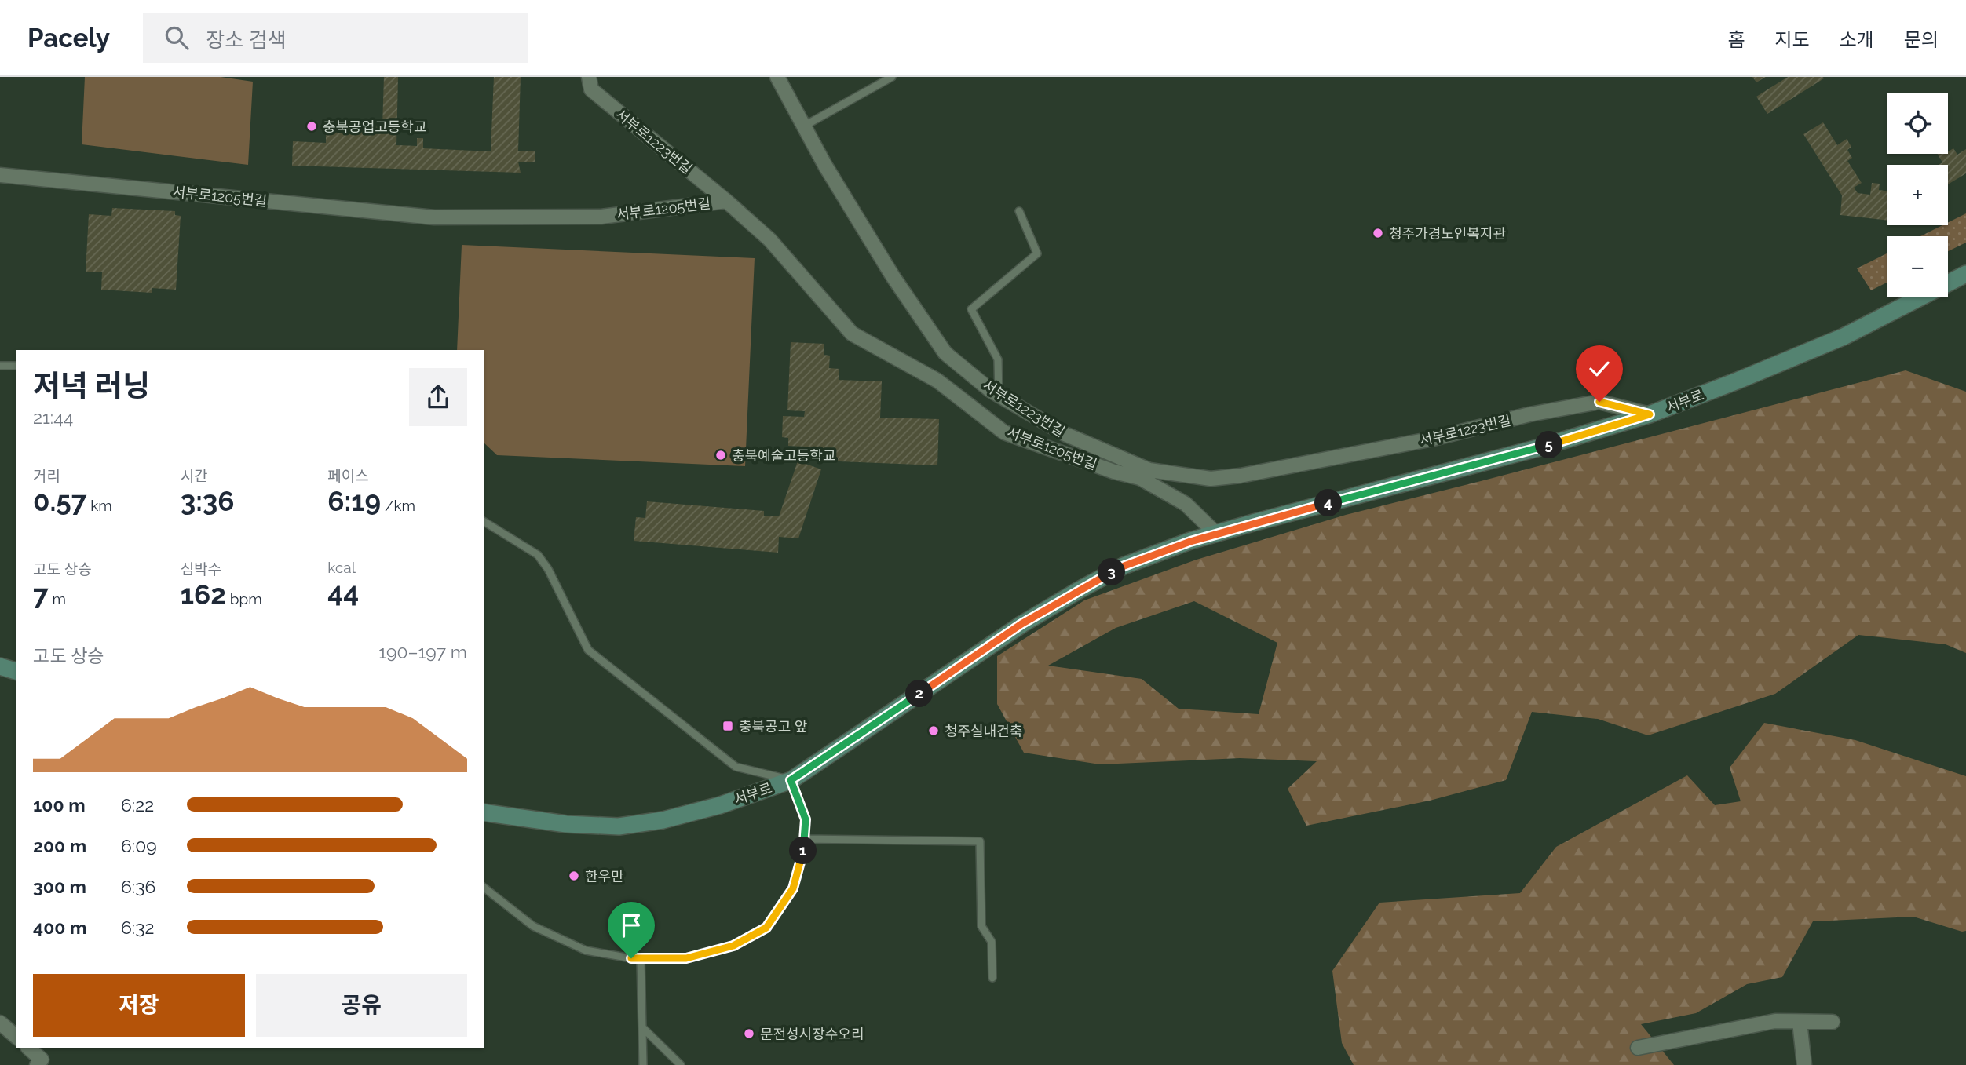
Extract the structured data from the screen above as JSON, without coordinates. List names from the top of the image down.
{
  "streets": {
    "main road": ["서부로"],
    "street": ["서부로1223번길", "서부로1205번길"]
  },
  "crossings": [
    ["서부로1223번길", "서부로1205번길"],
    ["서부로1223번길", "서부로"],
    ["서부로1205번길", "서부로"]
  ],
  "places": {
    "other": [
      "충북공업고등학교",
      "청주가경노인복지관",
      "충북예술고등학교",
      "청주실내건축",
      "한우만",
      "문전성시장수오리"
    ],
    "transit": ["충북공고 앞"]
  },
  "page": {
    "header": "Pacely",
    "search": "장소 검색",
    "nav": [
      "홈",
      "지도",
      "소개",
      "문의"
    ],
    "map_buttons": ["+", "−"],
    "heading": ["저녁 러닝", "21:44"],
    "pins": [
      "5",
      "4",
      "3",
      "2",
      "1"
    ],
    "stats": [
      ["거리", "0.57 km"],
      ["시간", "3:36"],
      ["페이스", "6:19 /km"],
      ["고도 상승", "7 m"],
      ["심박수", "162 bpm"],
      ["kcal", "44"]
    ],
    "chart": ["고도 상승", "190–197 m"],
    "list": [
      {
        "name": "100 m",
        "note": "6:22"
      },
      {
        "name": "200 m",
        "note": "6:09"
      },
      {
        "name": "300 m",
        "note": "6:36"
      },
      {
        "name": "400 m",
        "note": "6:32"
      }
    ],
    "buttons": ["저장", "공유"]
  }
}
